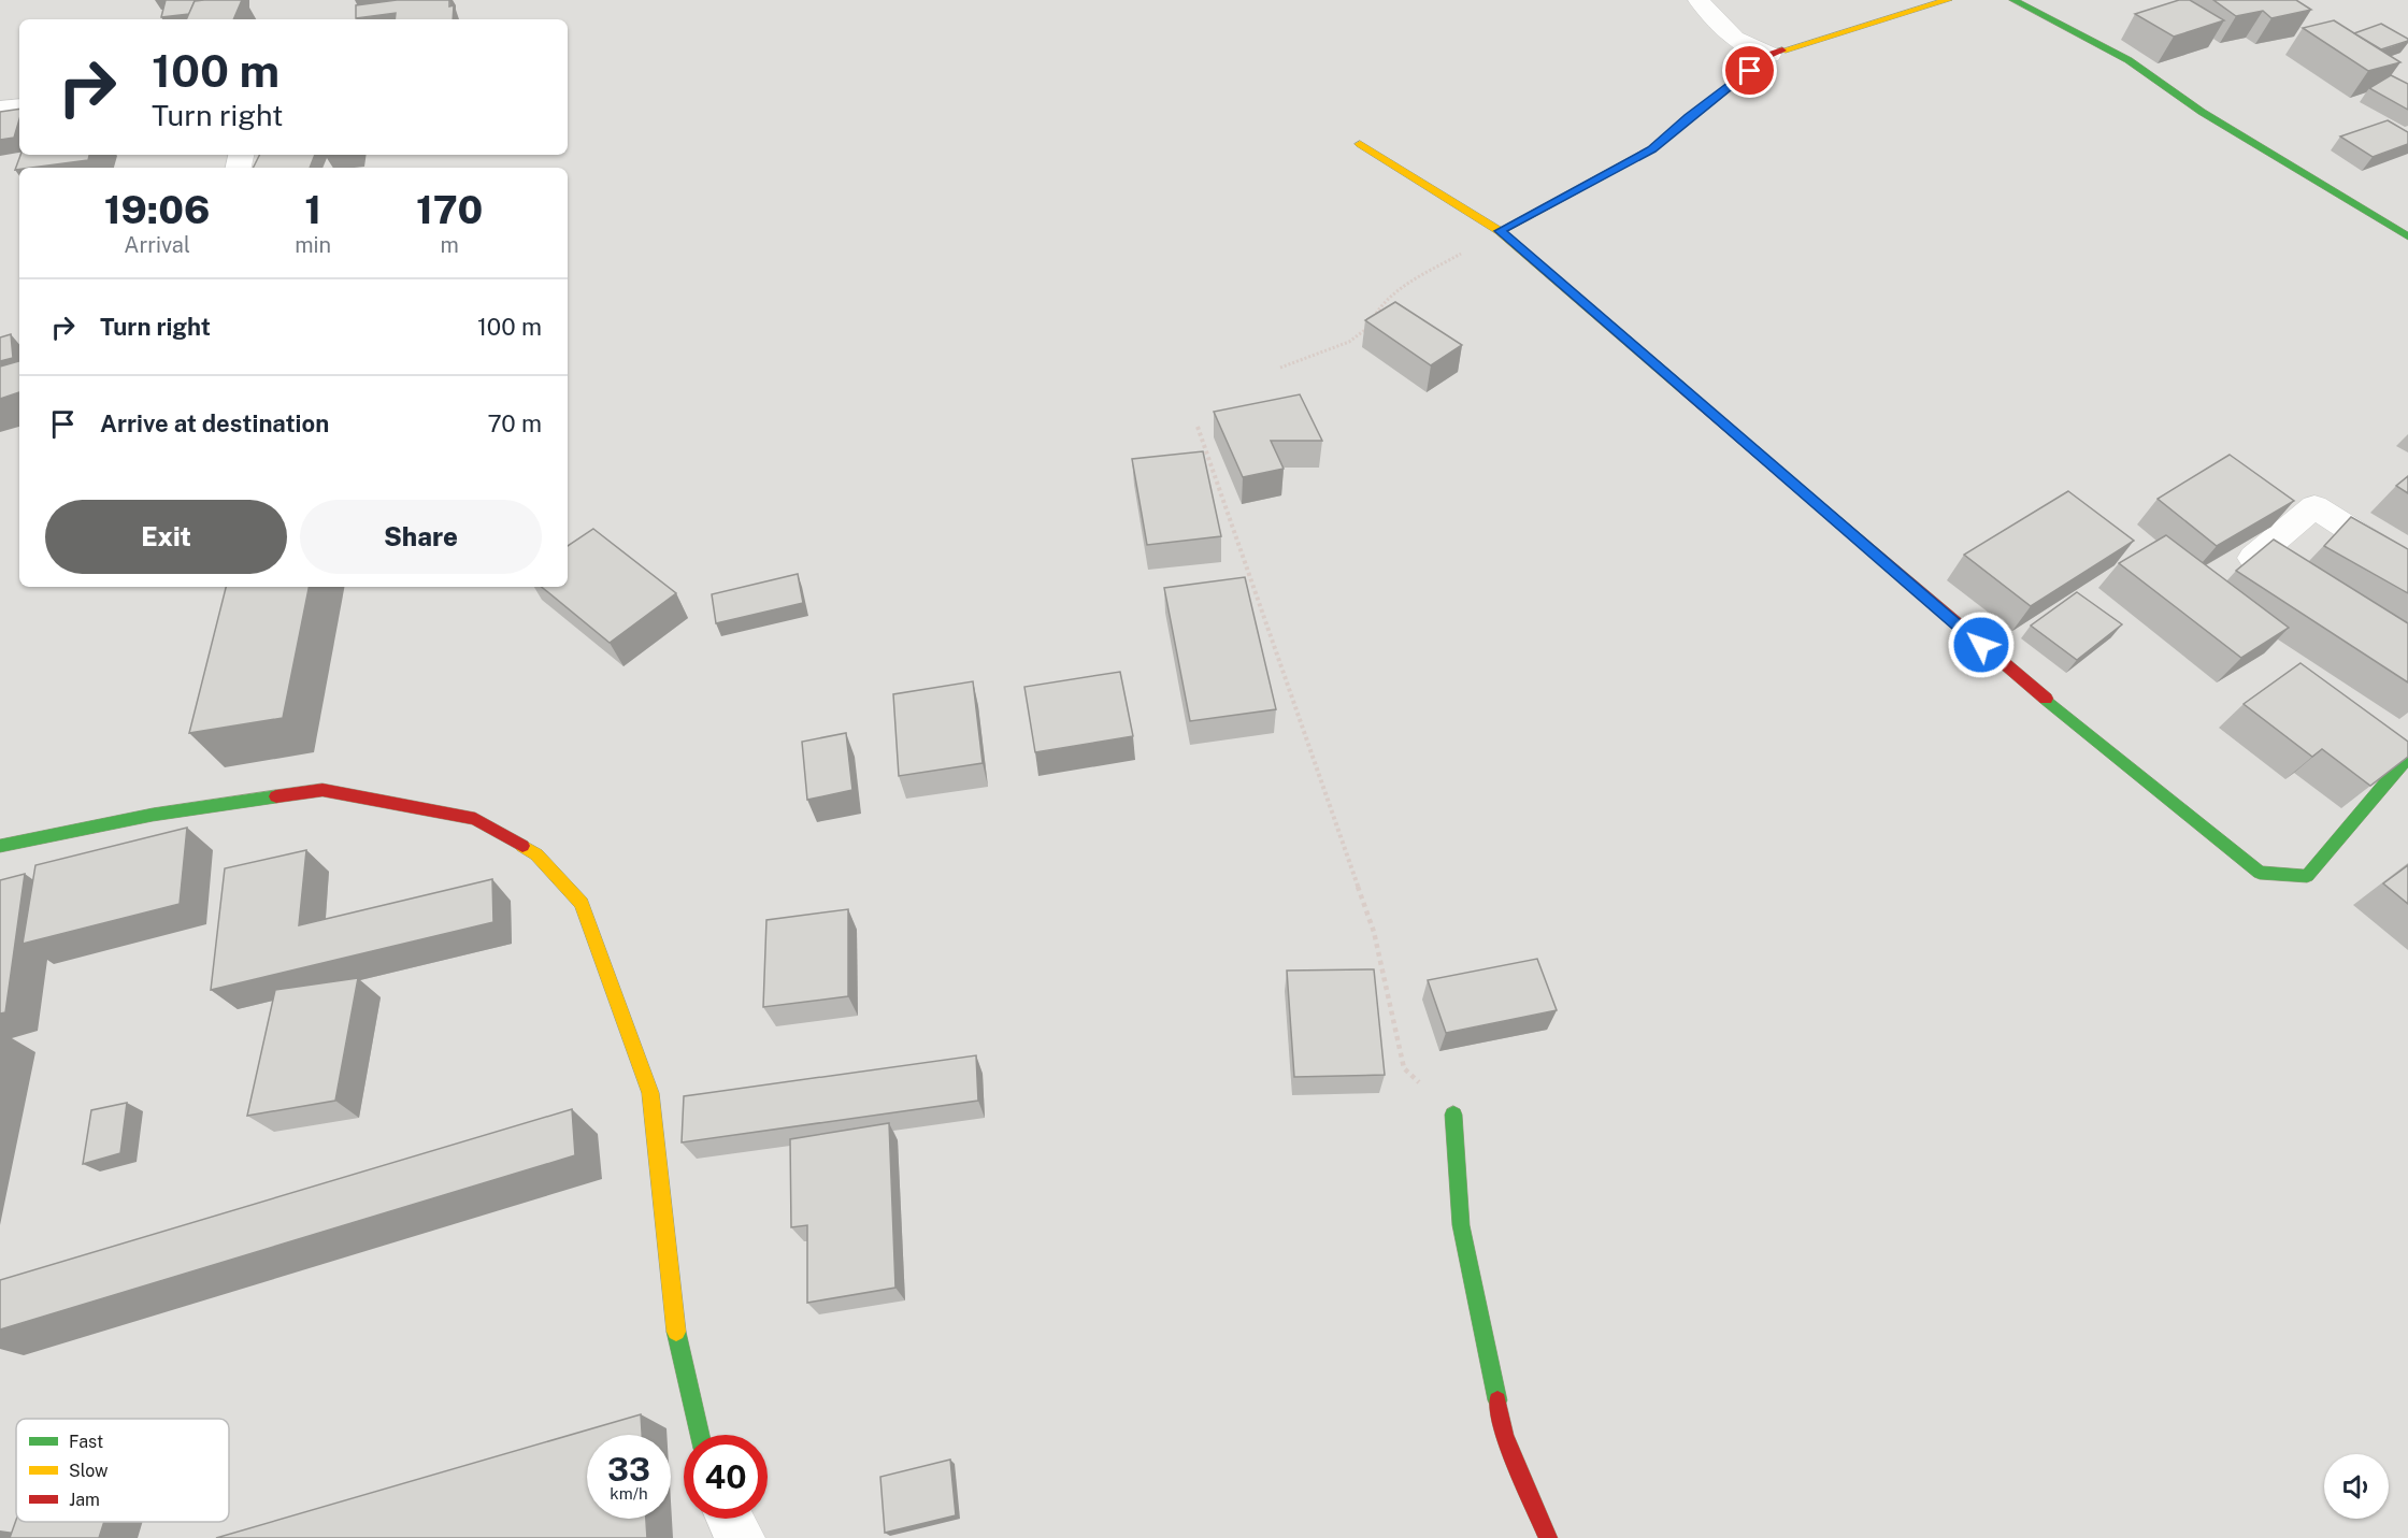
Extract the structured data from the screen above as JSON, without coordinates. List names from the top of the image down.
{
  "legend": ["Fast", "Slow", "Jam"],
  "page": {
    "turn": ["100 m", "Turn right"],
    "eta": [
      "19:06",
      "Arrival",
      "1",
      "min",
      "170",
      "m"
    ],
    "list": [
      {
        "name": "Turn right",
        "value": "100 m"
      },
      {
        "name": "Arrive at destination",
        "value": "70 m"
      }
    ],
    "buttons": ["Exit", "Share"],
    "speed": "33 km/h",
    "limit": "40"
  }
}
